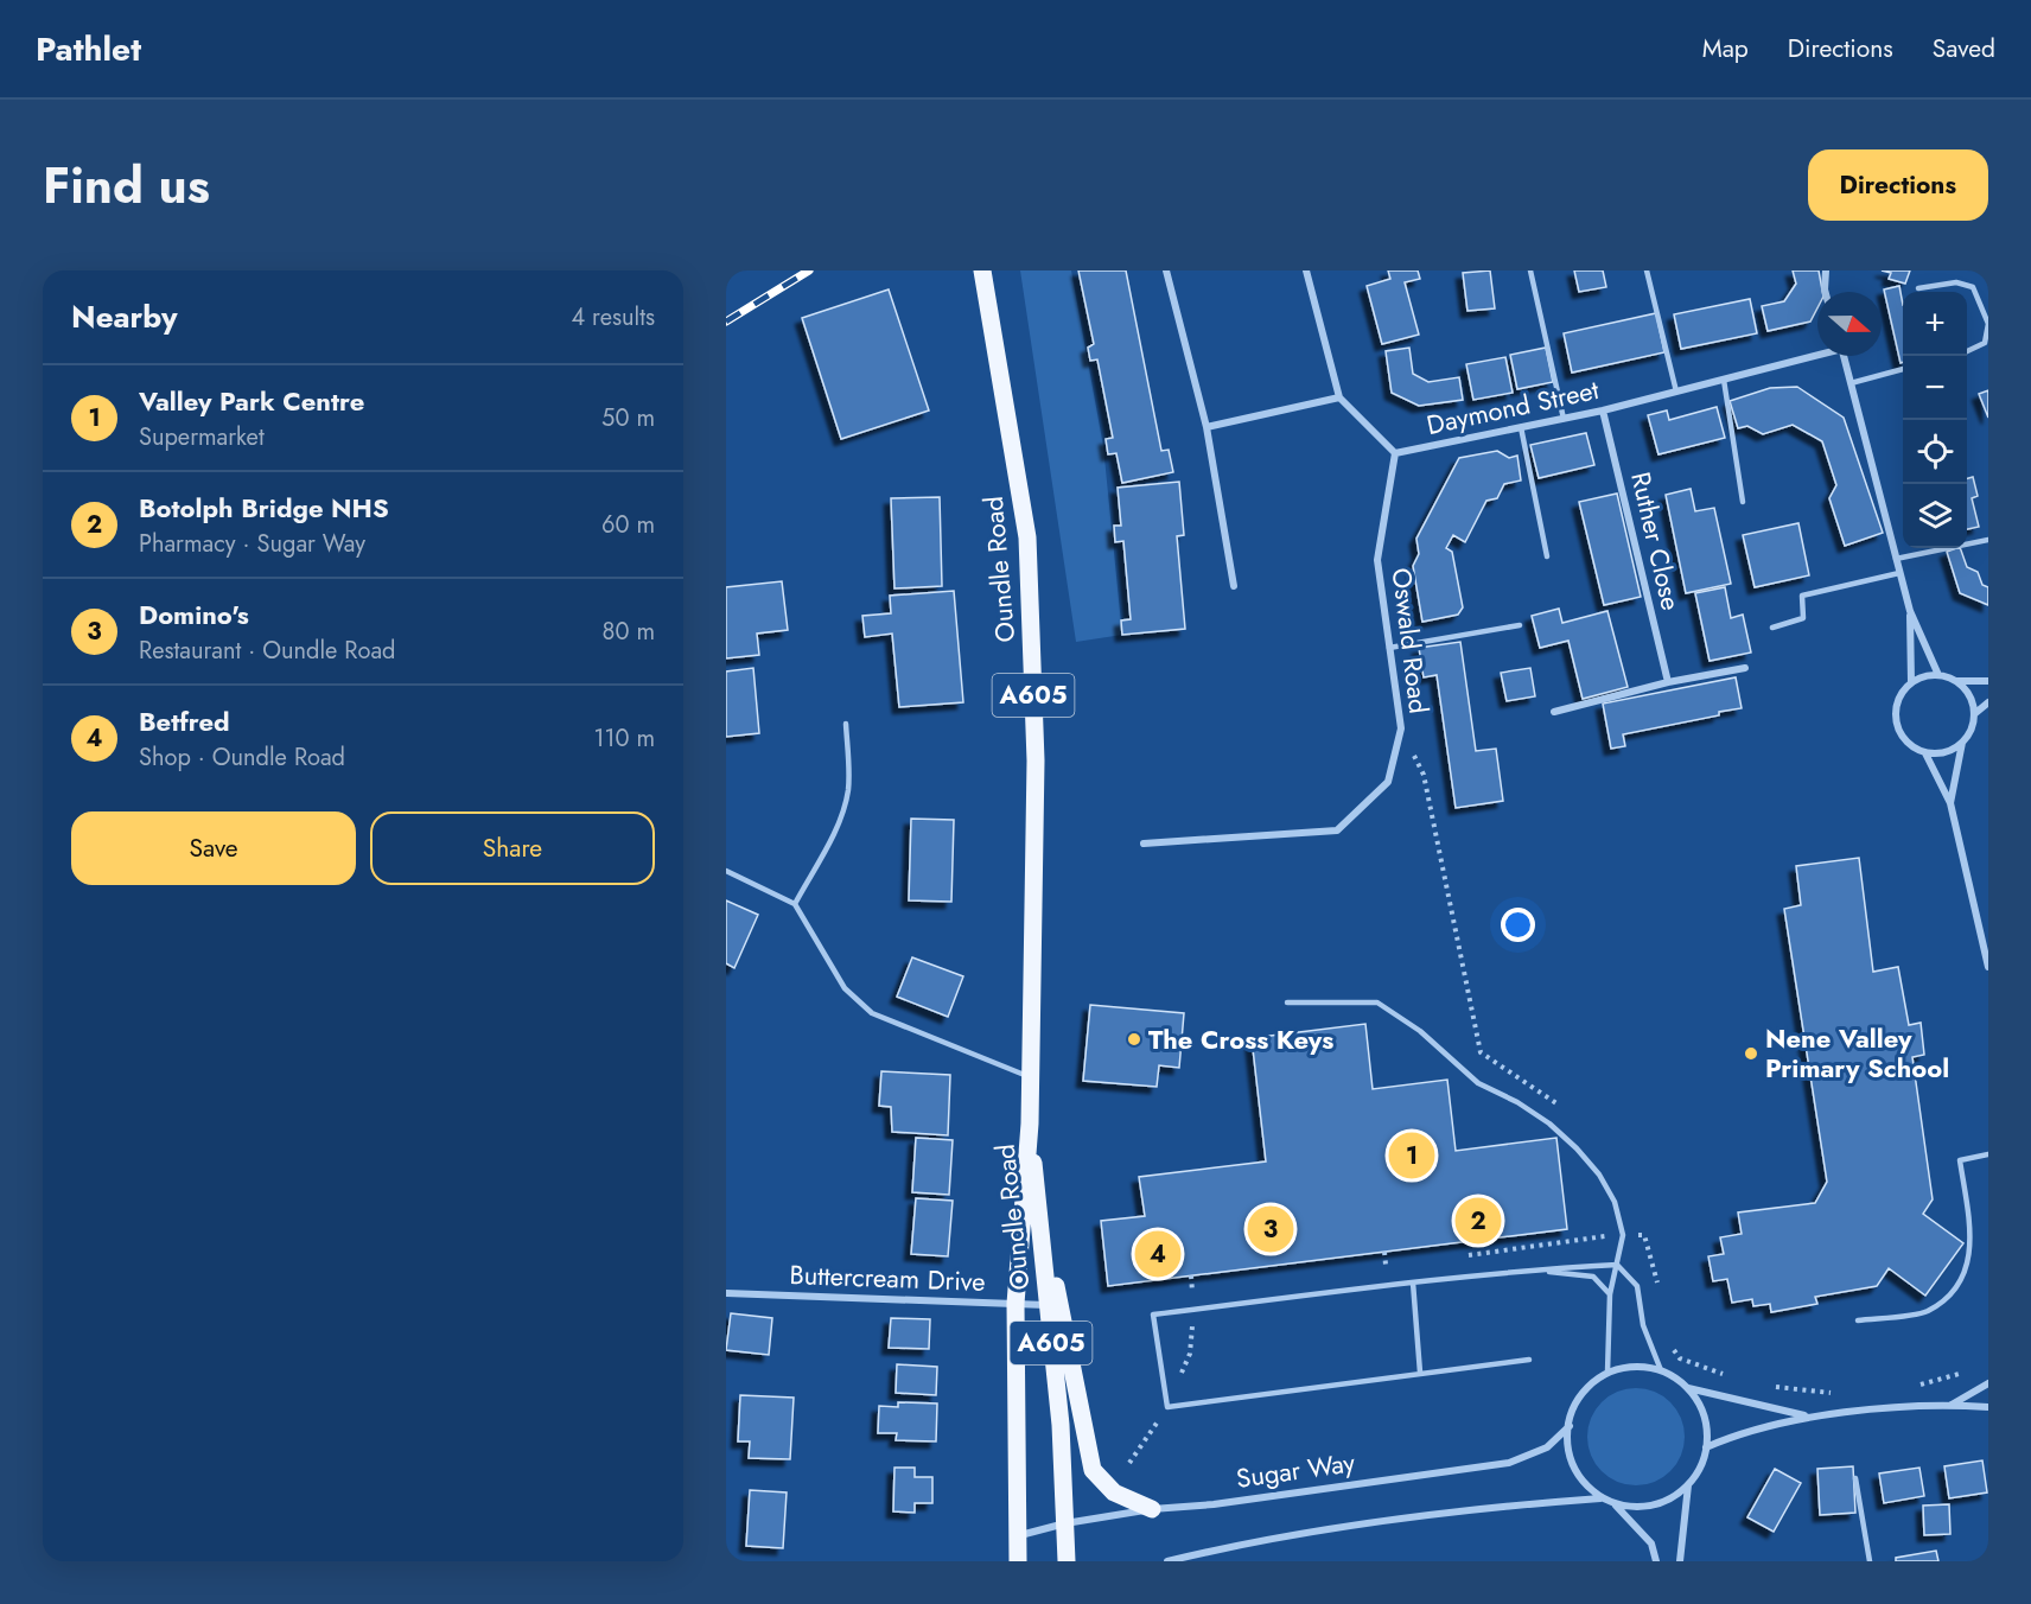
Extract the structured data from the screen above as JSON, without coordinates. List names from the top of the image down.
{
  "streets": {
    "main road": ["Oundle Road", "A605"],
    "street": [
      "Daymond Street",
      "Ruther Close",
      "Oswald Road",
      "Buttercream Drive",
      "Sugar Way"
    ]
  },
  "crossings": [
    ["Daymond Street", "Ruther Close"],
    ["Daymond Street", "Oswald Road"],
    ["Oundle Road", "Buttercream Drive"],
    ["Oundle Road", "Sugar Way"]
  ],
  "places": ["The Cross Keys", "Nene Valley Primary School"],
  "north": "right",
  "page": {
    "header": "Pathlet",
    "nav": ["Map", "Directions", "Saved"],
    "title": "Find us",
    "buttons": [
      "Directions",
      ["Save", "Share"]
    ],
    "heading": ["Nearby", "4 results"],
    "map_buttons": ["+", "−"],
    "list": [
      {
        "mark": "1",
        "name": "Valley Park Centre",
        "note": "Supermarket",
        "value": "50 m"
      },
      {
        "mark": "2",
        "name": "Botolph Bridge NHS",
        "note": "Pharmacy · Sugar Way",
        "value": "60 m"
      },
      {
        "mark": "3",
        "name": "Domino's",
        "note": "Restaurant · Oundle Road",
        "value": "80 m"
      },
      {
        "mark": "4",
        "name": "Betfred",
        "note": "Shop · Oundle Road",
        "value": "110 m"
      }
    ],
    "pins": [
      "1",
      "2",
      "3",
      "4"
    ]
  }
}
